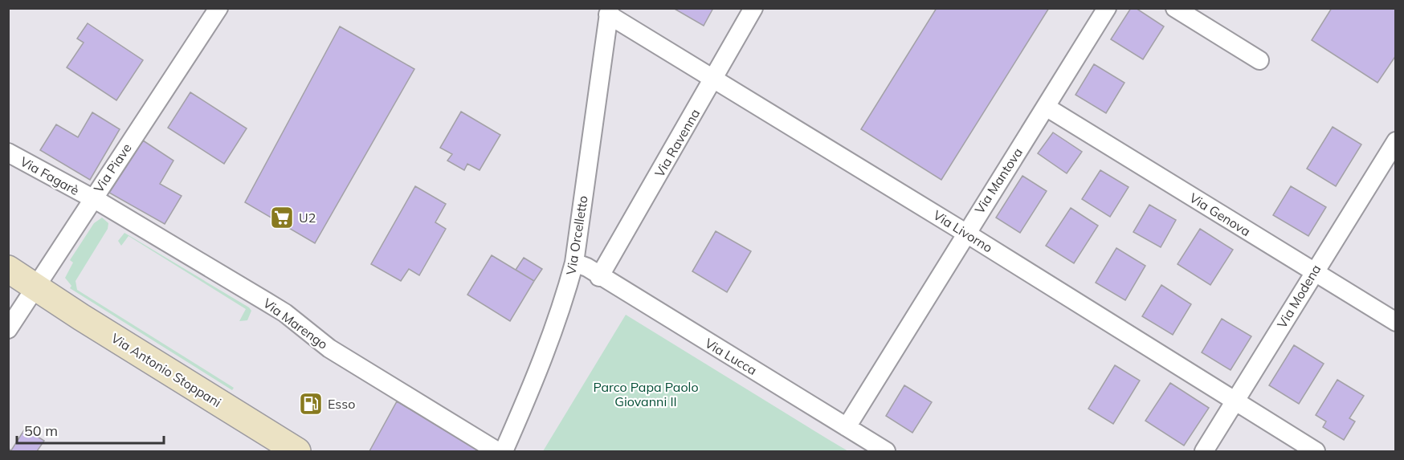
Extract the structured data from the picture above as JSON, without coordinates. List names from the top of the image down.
{
  "streets": {
    "street": [
      "Via Ravenna",
      "Via Piave",
      "Via Fagarè",
      "Via Mantova",
      "Via Genova",
      "Via Livorno",
      "Via Orcelletto",
      "Via Modena",
      "Via Marengo",
      "Via Lucca",
      "Via Antonio Stoppani"
    ]
  },
  "crossings": [
    ["Via Ravenna", "Via Livorno"],
    ["Via Ravenna", "Via Lucca"],
    ["Via Piave", "Via Fagarè"],
    ["Via Piave", "Via Marengo"],
    ["Via Piave", "Via Antonio Stoppani"],
    ["Via Fagarè", "Via Marengo"],
    ["Via Mantova", "Via Genova"],
    ["Via Mantova", "Via Livorno"],
    ["Via Mantova", "Via Lucca"],
    ["Via Genova", "Via Modena"],
    ["Via Livorno", "Via Orcelletto"],
    ["Via Livorno", "Via Modena"],
    ["Via Orcelletto", "Via Lucca"]
  ],
  "parks": ["Parco Papa Paolo Giovanni II"],
  "places": {
    "supermarket": ["U2"],
    "fuel station": ["Esso"]
  },
  "scale_bar": "50 m"
}
